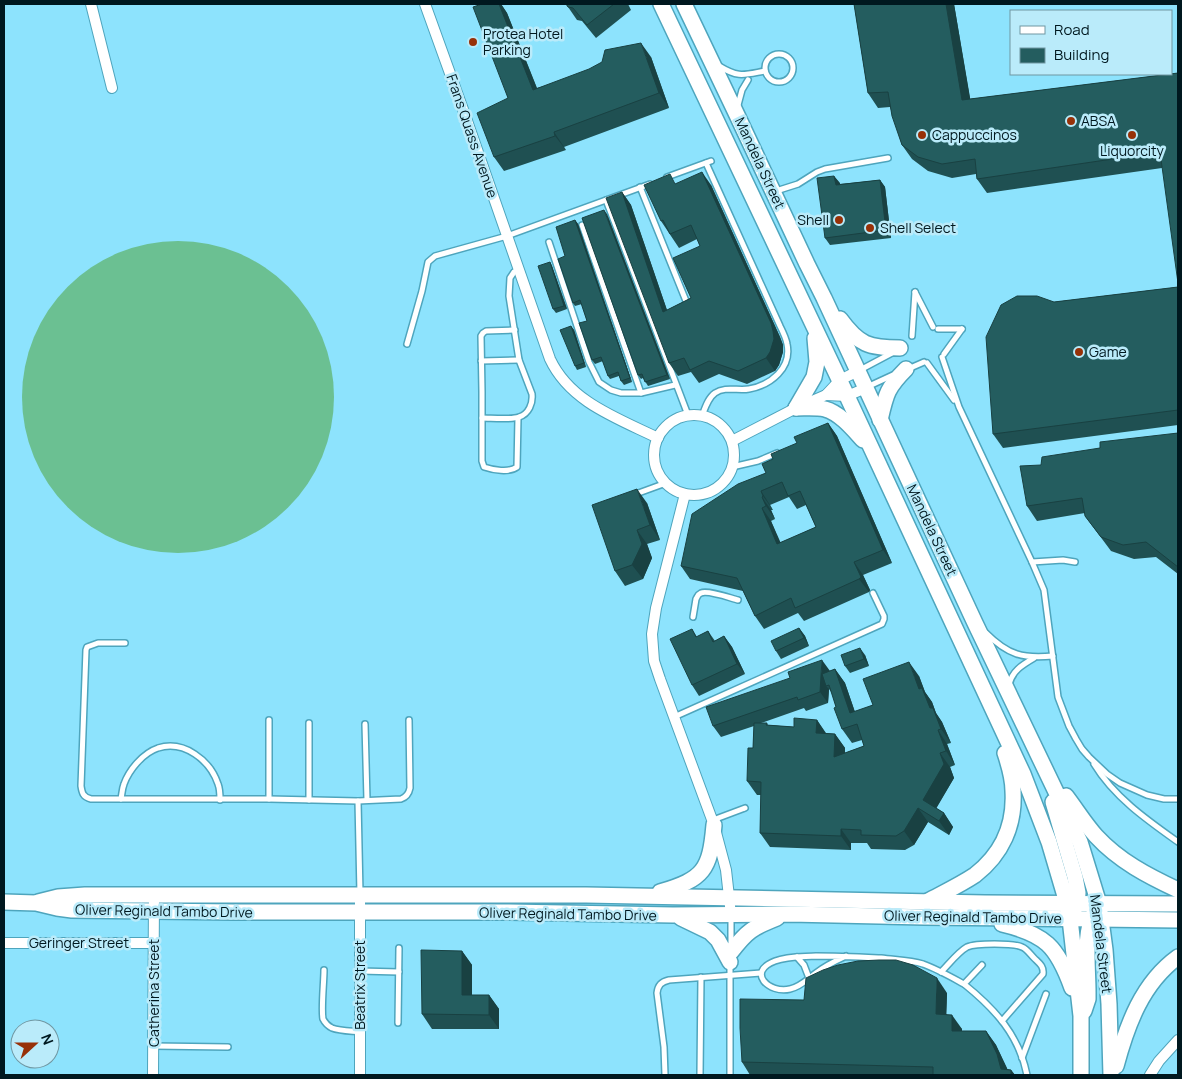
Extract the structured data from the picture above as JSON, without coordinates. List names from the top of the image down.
{
  "streets": {
    "main road": ["Mandela Street", "Oliver Reginald Tambo Drive"],
    "street": [
      "Frans Quass Avenue",
      "Geringer Street",
      "Beatrix Street",
      "Catherina Street"
    ]
  },
  "crossings": [
    ["Mandela Street", "Oliver Reginald Tambo Drive"],
    ["Oliver Reginald Tambo Drive", "Beatrix Street"],
    ["Oliver Reginald Tambo Drive", "Catherina Street"],
    ["Geringer Street", "Catherina Street"]
  ],
  "places": [
    "Protea Hotel Parking",
    "ABSA",
    "Cappuccinos",
    "Liquorcity",
    "Shell",
    "Shell Select",
    "Game"
  ],
  "legend": ["Road", "Building"],
  "north": "right"
}
